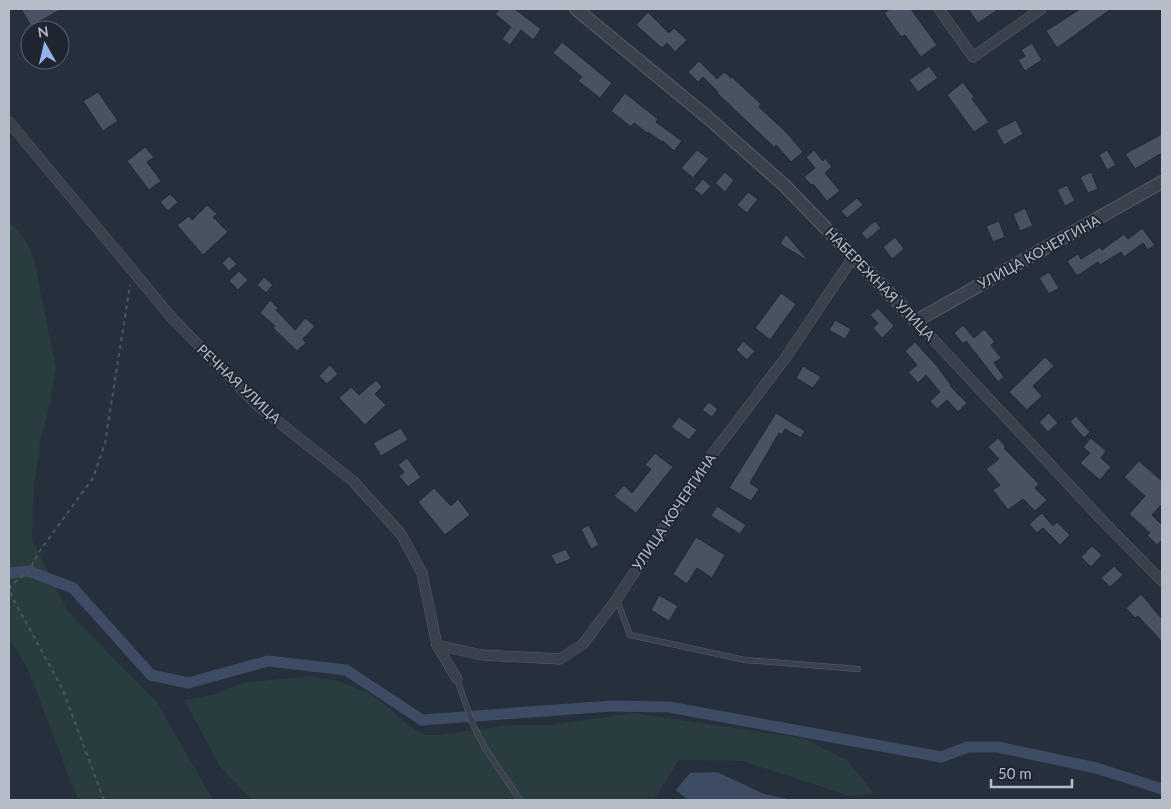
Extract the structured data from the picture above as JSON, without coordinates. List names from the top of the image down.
{
  "streets": {
    "street": ["УЛИЦА КОЧЕРГИНА", "НАБЕРЕЖНАЯ УЛИЦА", "РЕЧНАЯ УЛИЦА"]
  },
  "crossings": [
    ["УЛИЦА КОЧЕРГИНА", "НАБЕРЕЖНАЯ УЛИЦА"],
    ["УЛИЦА КОЧЕРГИНА", "РЕЧНАЯ УЛИЦА"]
  ],
  "scale_bar": "50 m",
  "north": "top"
}
